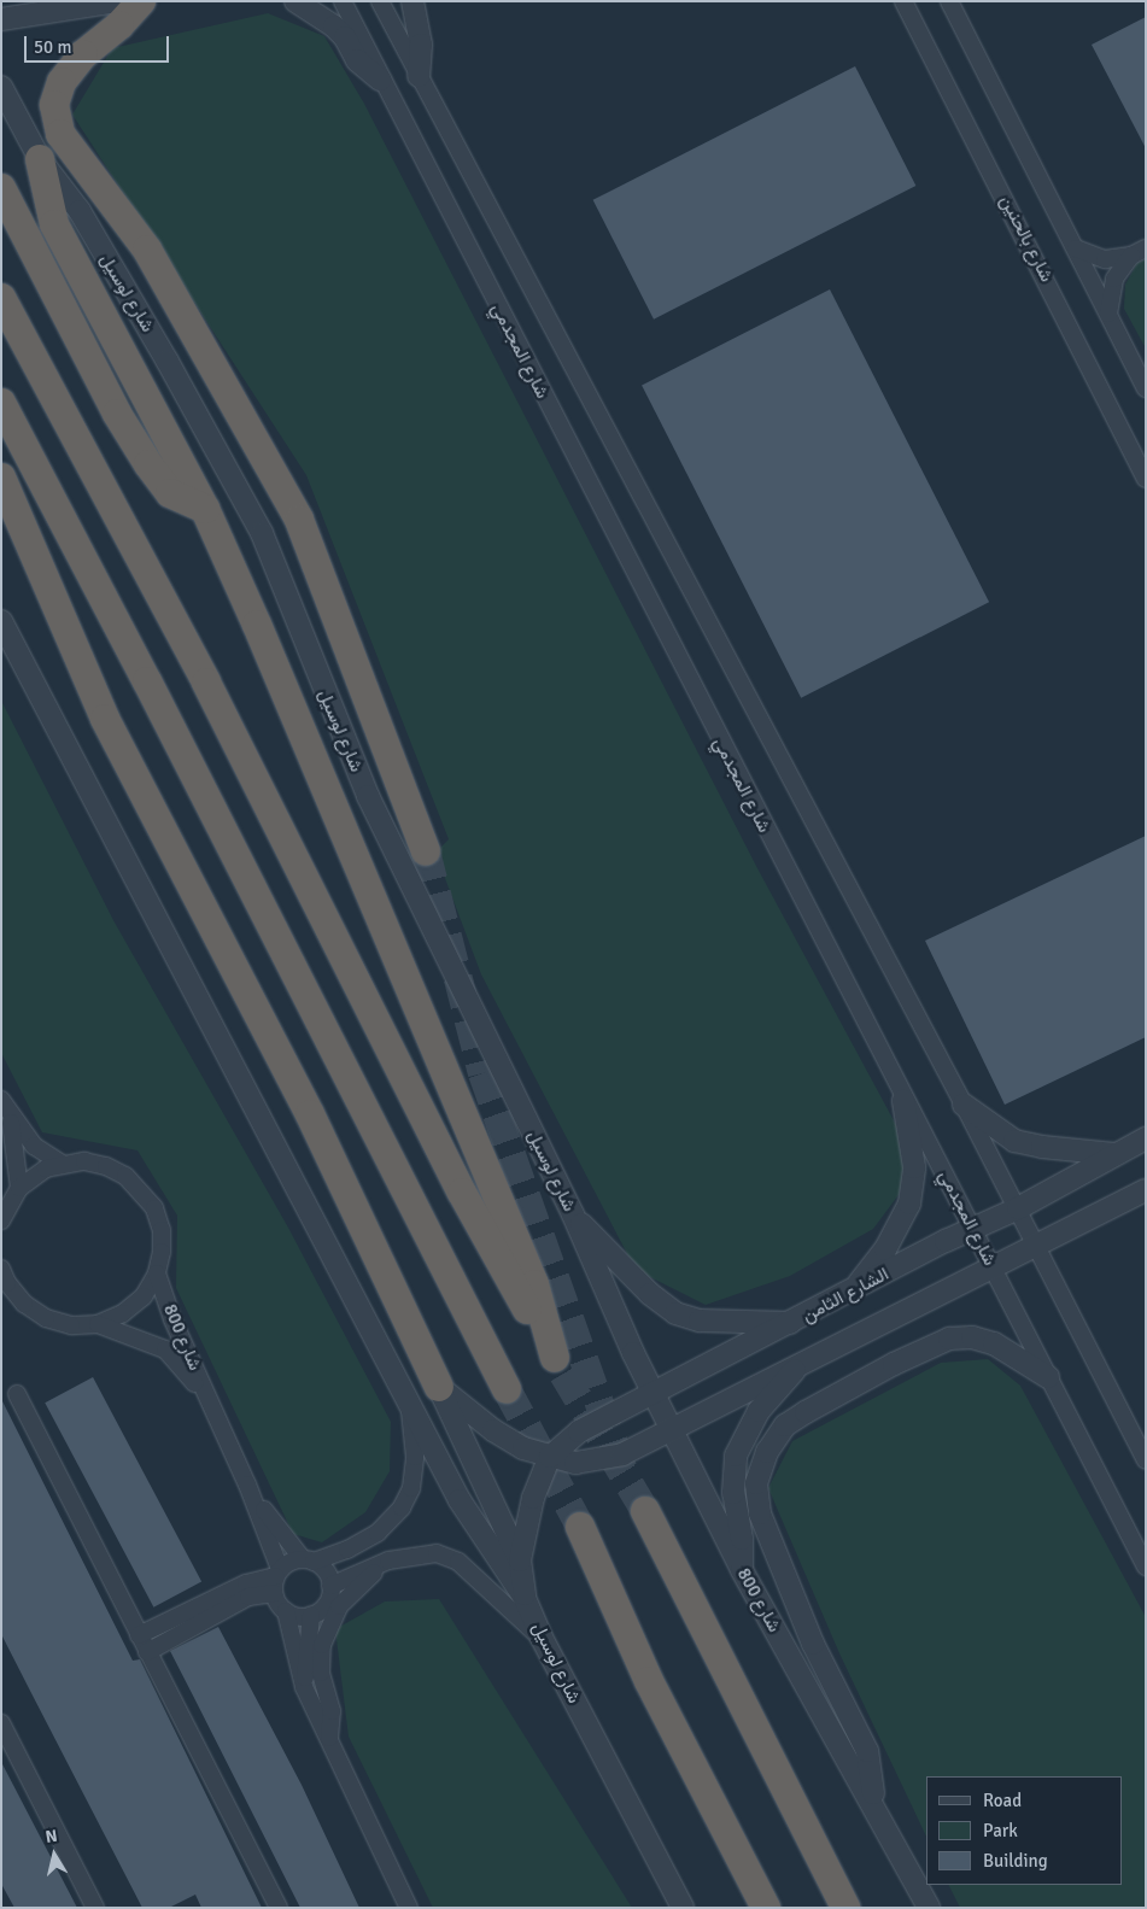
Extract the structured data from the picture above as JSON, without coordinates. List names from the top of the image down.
{
  "streets": {
    "street": [
      "شارع بالحنين",
      "شارع لوسيل",
      "شارع المجدمي",
      "الشارع الثامن",
      "شارع 800"
    ]
  },
  "crossings": [
    ["شارع لوسيل", "الشارع الثامن"],
    ["شارع لوسيل", "شارع 800"],
    ["شارع المجدمي", "الشارع الثامن"],
    ["الشارع الثامن", "شارع 800"]
  ],
  "legend": ["Road", "Park", "Building"],
  "scale_bar": "50 m",
  "north": "top"
}
